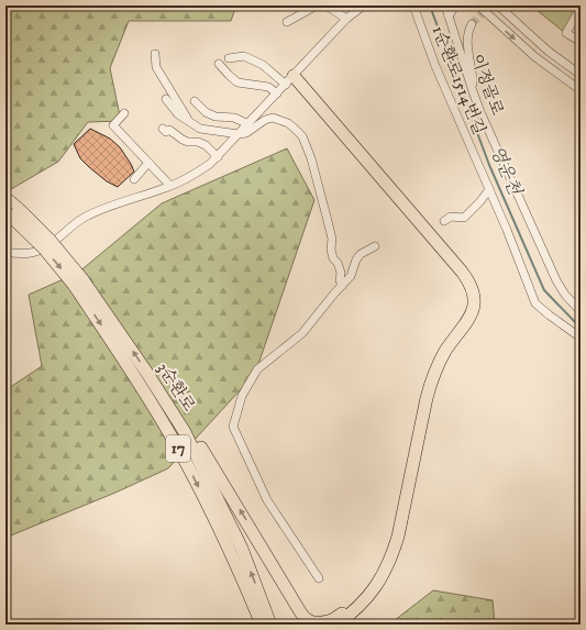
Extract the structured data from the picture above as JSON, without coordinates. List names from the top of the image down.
{
  "streets": {
    "highway": ["3순환로", "17"],
    "street": ["1순환로1514번길", "이정골로"]
  },
  "water": ["영운천"]
}
